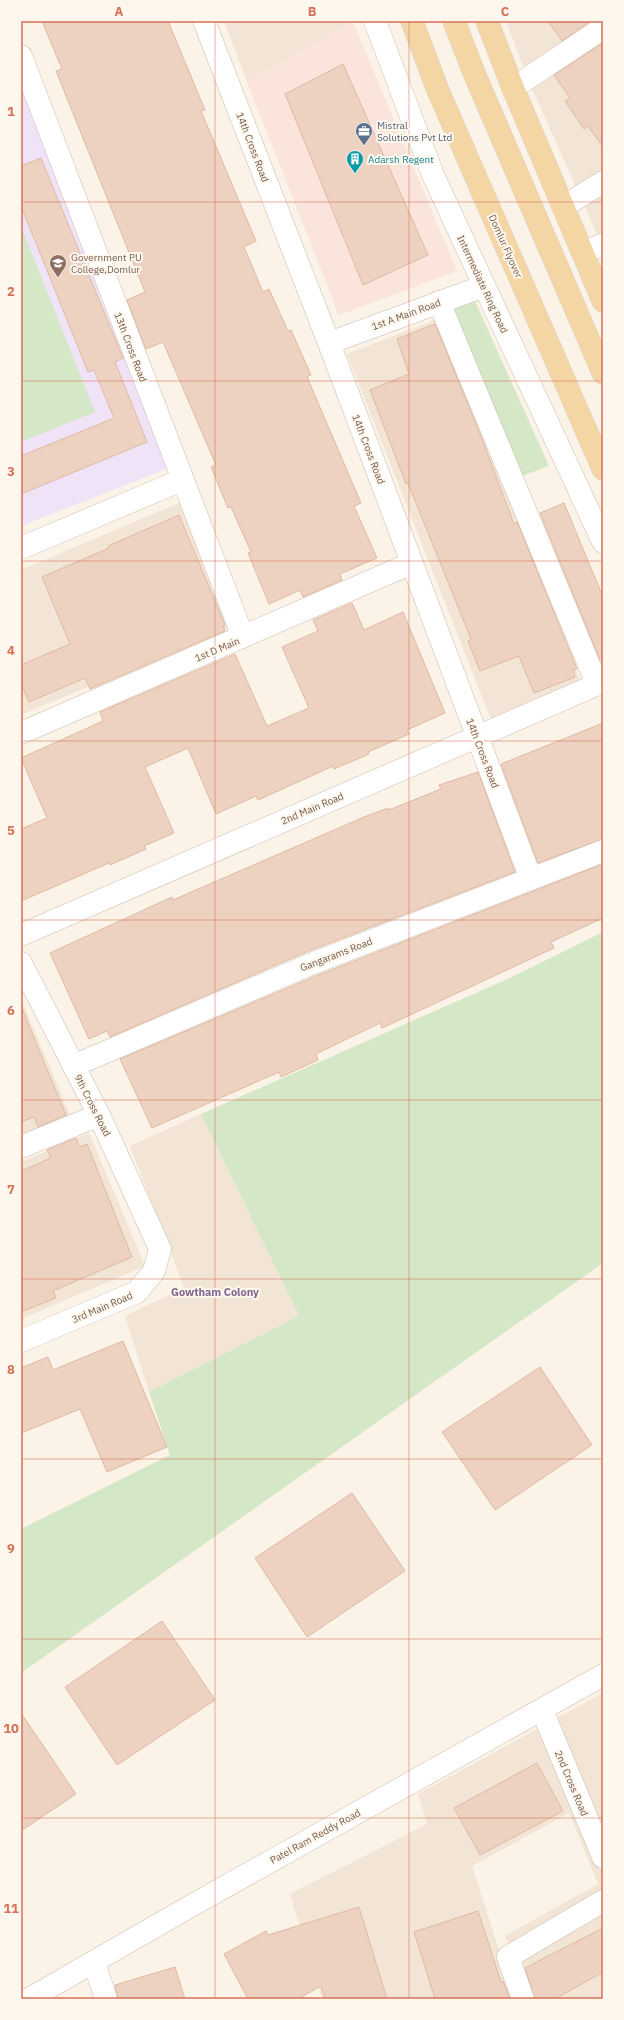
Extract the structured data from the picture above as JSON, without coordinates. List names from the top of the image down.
{
  "streets": {
    "main road": ["Domlur Flyover"],
    "street": [
      "14th Cross Road",
      "Intermediate Ring Road",
      "1st A Main Road",
      "13th Cross Road",
      "1st D Main",
      "2nd Main Road",
      "Gangarams Road",
      "9th Cross Road",
      "3rd Main Road",
      "2nd Cross Road",
      "Patel Ram Reddy Road"
    ]
  },
  "crossings": [
    ["14th Cross Road", "1st A Main Road"],
    ["14th Cross Road", "1st D Main"],
    ["14th Cross Road", "2nd Main Road"],
    ["14th Cross Road", "Gangarams Road"],
    ["Intermediate Ring Road", "1st A Main Road"],
    ["13th Cross Road", "1st D Main"],
    ["Gangarams Road", "9th Cross Road"],
    ["9th Cross Road", "3rd Main Road"],
    ["2nd Cross Road", "Patel Ram Reddy Road"]
  ],
  "districts": ["Gowtham Colony"],
  "places": {
    "office": ["Mistral Solutions Pvt Ltd"],
    "building": ["Adarsh Regent"],
    "school or university": ["Government PU College,Domlur"]
  },
  "grid": {
    "columns": ["A", "B", "C"],
    "rows": [
      "1",
      "2",
      "3",
      "4",
      "5",
      "6",
      "7",
      "8",
      "9",
      "10",
      "11"
    ]
  }
}
